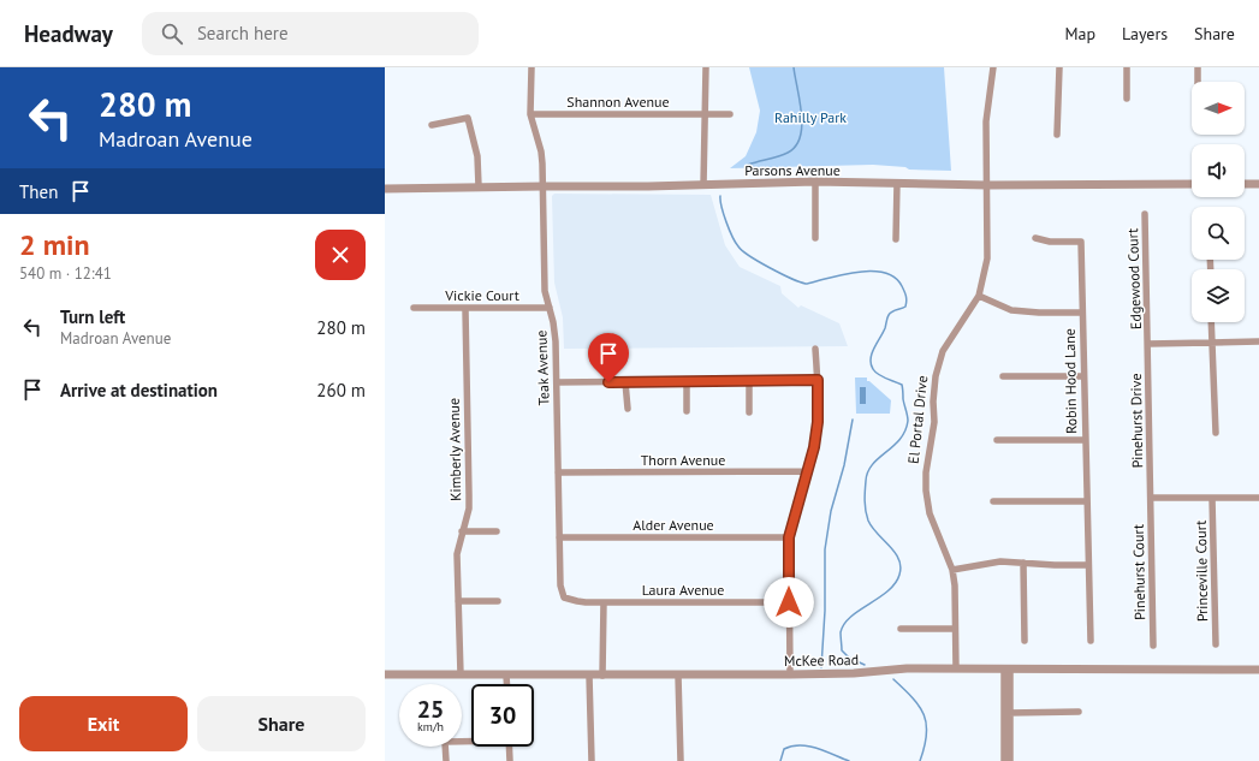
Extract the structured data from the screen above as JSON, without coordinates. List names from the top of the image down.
{
  "streets": {
    "street": [
      "Shannon Avenue",
      "Parsons Avenue",
      "Edgewood Court",
      "Vickie Court",
      "Teak Avenue",
      "Robin Hood Lane",
      "El Portal Drive",
      "Pinehurst Drive",
      "Kimberly Avenue",
      "Thorn Avenue",
      "Alder Avenue",
      "Princeville Court",
      "Pinehurst Court",
      "Laura Avenue",
      "McKee Road"
    ]
  },
  "crossings": [
    ["Shannon Avenue", "Teak Avenue"],
    ["Parsons Avenue", "Teak Avenue"],
    ["Parsons Avenue", "El Portal Drive"],
    ["Edgewood Court", "Pinehurst Drive"],
    ["Vickie Court", "Teak Avenue"],
    ["Vickie Court", "Kimberly Avenue"],
    ["Teak Avenue", "Thorn Avenue"],
    ["Teak Avenue", "Alder Avenue"],
    ["Teak Avenue", "Laura Avenue"],
    ["El Portal Drive", "McKee Road"],
    ["Pinehurst Drive", "Pinehurst Court"],
    ["Kimberly Avenue", "McKee Road"]
  ],
  "parks": ["Rahilly Park"],
  "north": "right",
  "page": {
    "header": "Headway",
    "search": "Search here",
    "nav": ["Map", "Layers", "Share"],
    "turn": ["280 m", "Madroan Avenue"],
    "then": "Then",
    "heading": ["2 min", "540 m · 12:41"],
    "list": [
      {
        "name": "Turn left",
        "note": "Madroan Avenue",
        "value": "280 m"
      },
      {
        "name": "Arrive at destination",
        "value": "260 m"
      }
    ],
    "speed": "25 km/h",
    "limit": "30",
    "buttons": ["Exit", "Share"]
  }
}
